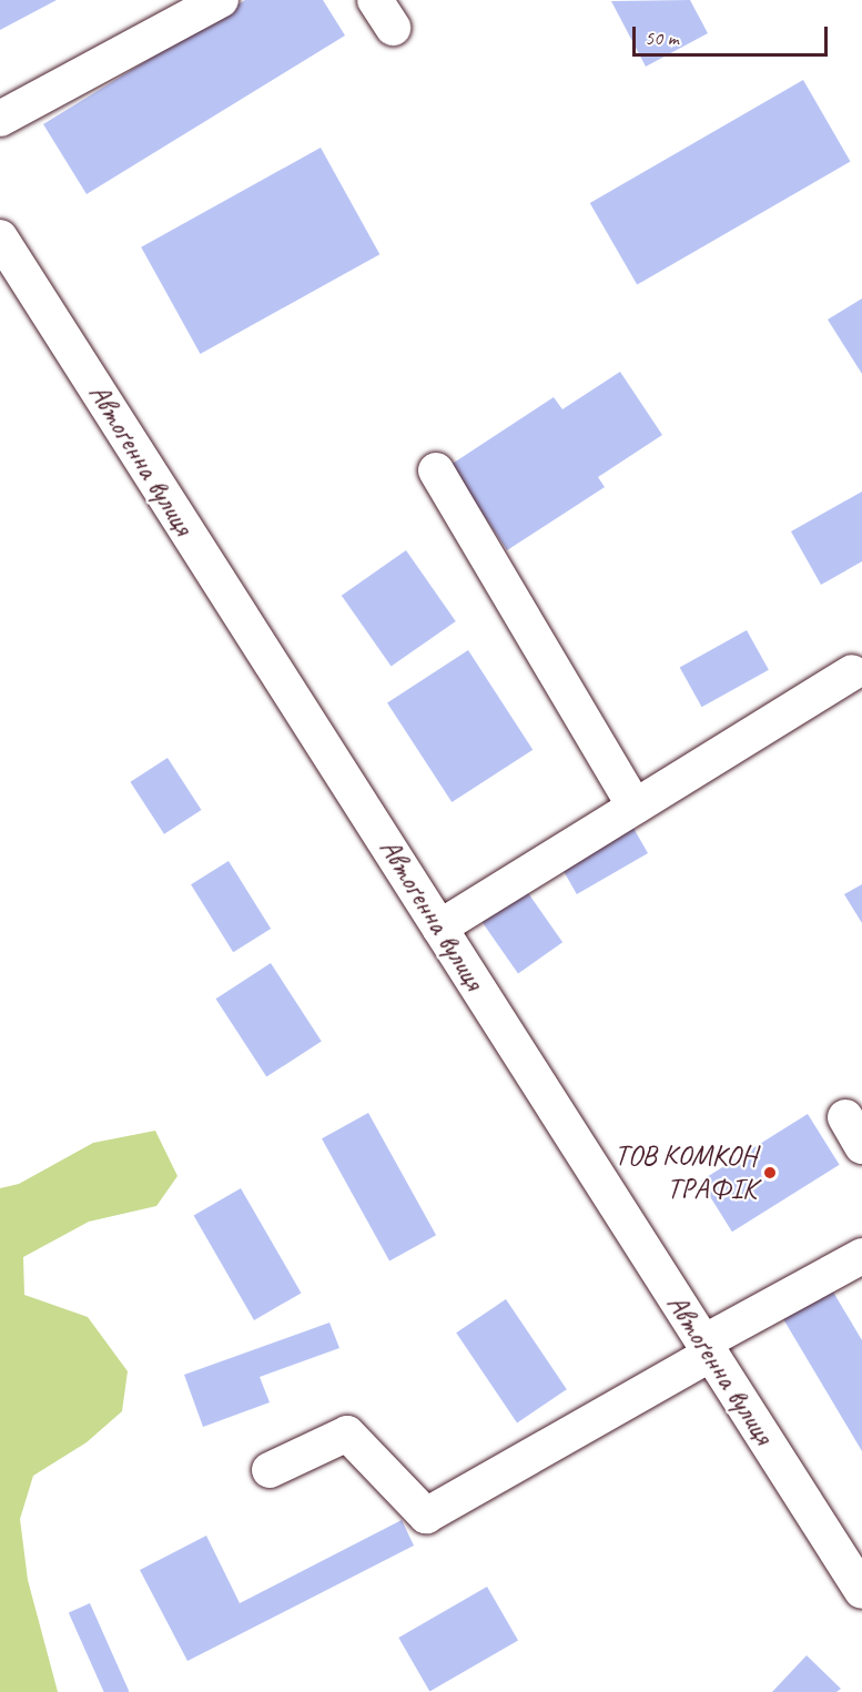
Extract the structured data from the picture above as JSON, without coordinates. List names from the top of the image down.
{
  "streets": {
    "street": ["Автоґенна вулиця"]
  },
  "places": ["ТОВ КОМКОН ТРАФІК"],
  "scale_bar": "50 m"
}
